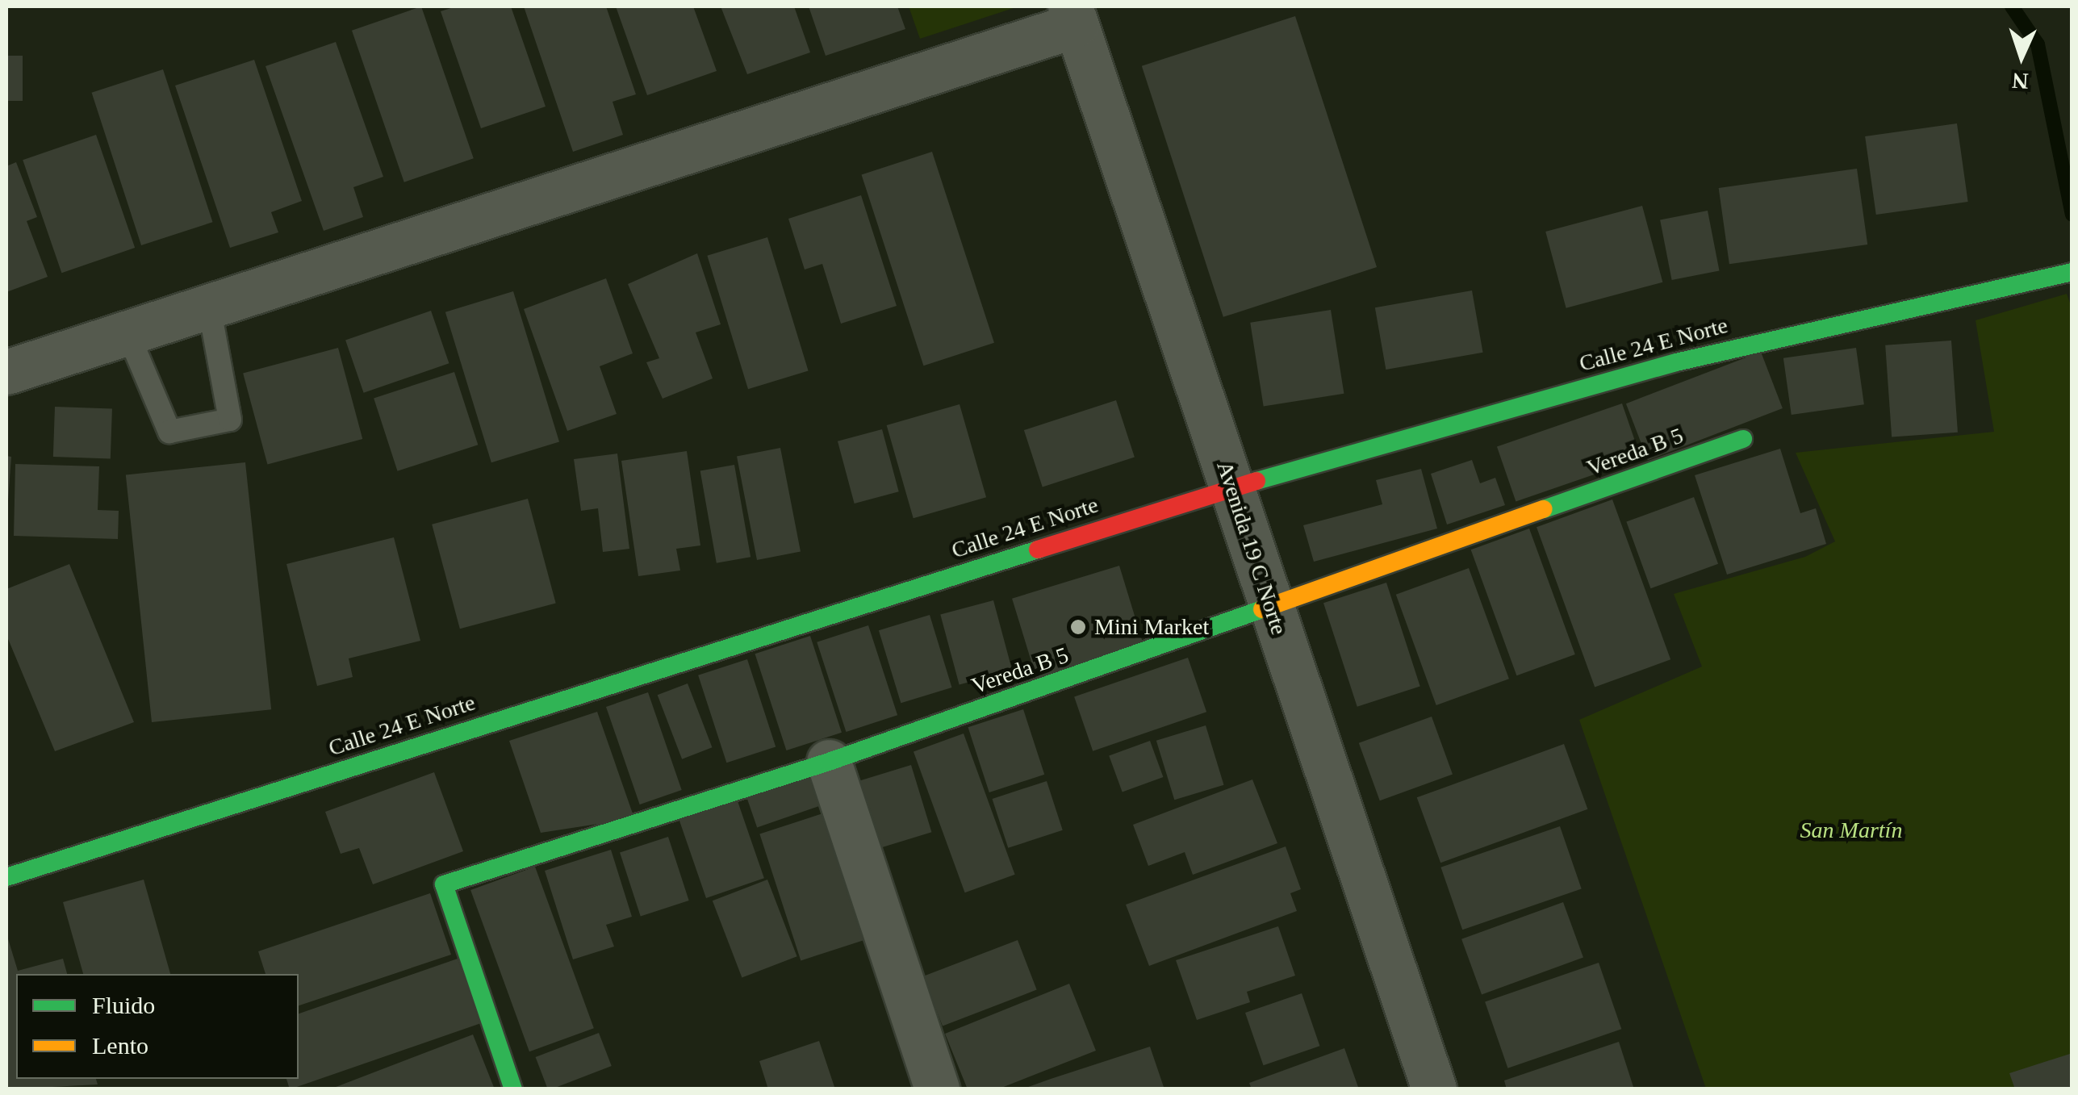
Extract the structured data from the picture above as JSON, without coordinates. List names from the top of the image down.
{
  "streets": {
    "main road": ["Calle 24 E Norte", "Vereda B 5"],
    "street": ["Avenida 19 C Norte"]
  },
  "crossings": [
    ["Calle 24 E Norte", "Avenida 19 C Norte"],
    ["Vereda B 5", "Avenida 19 C Norte"]
  ],
  "parks": ["San Martín"],
  "places": ["Mini Market"],
  "legend": ["Fluido", "Lento"],
  "north": "bottom"
}
